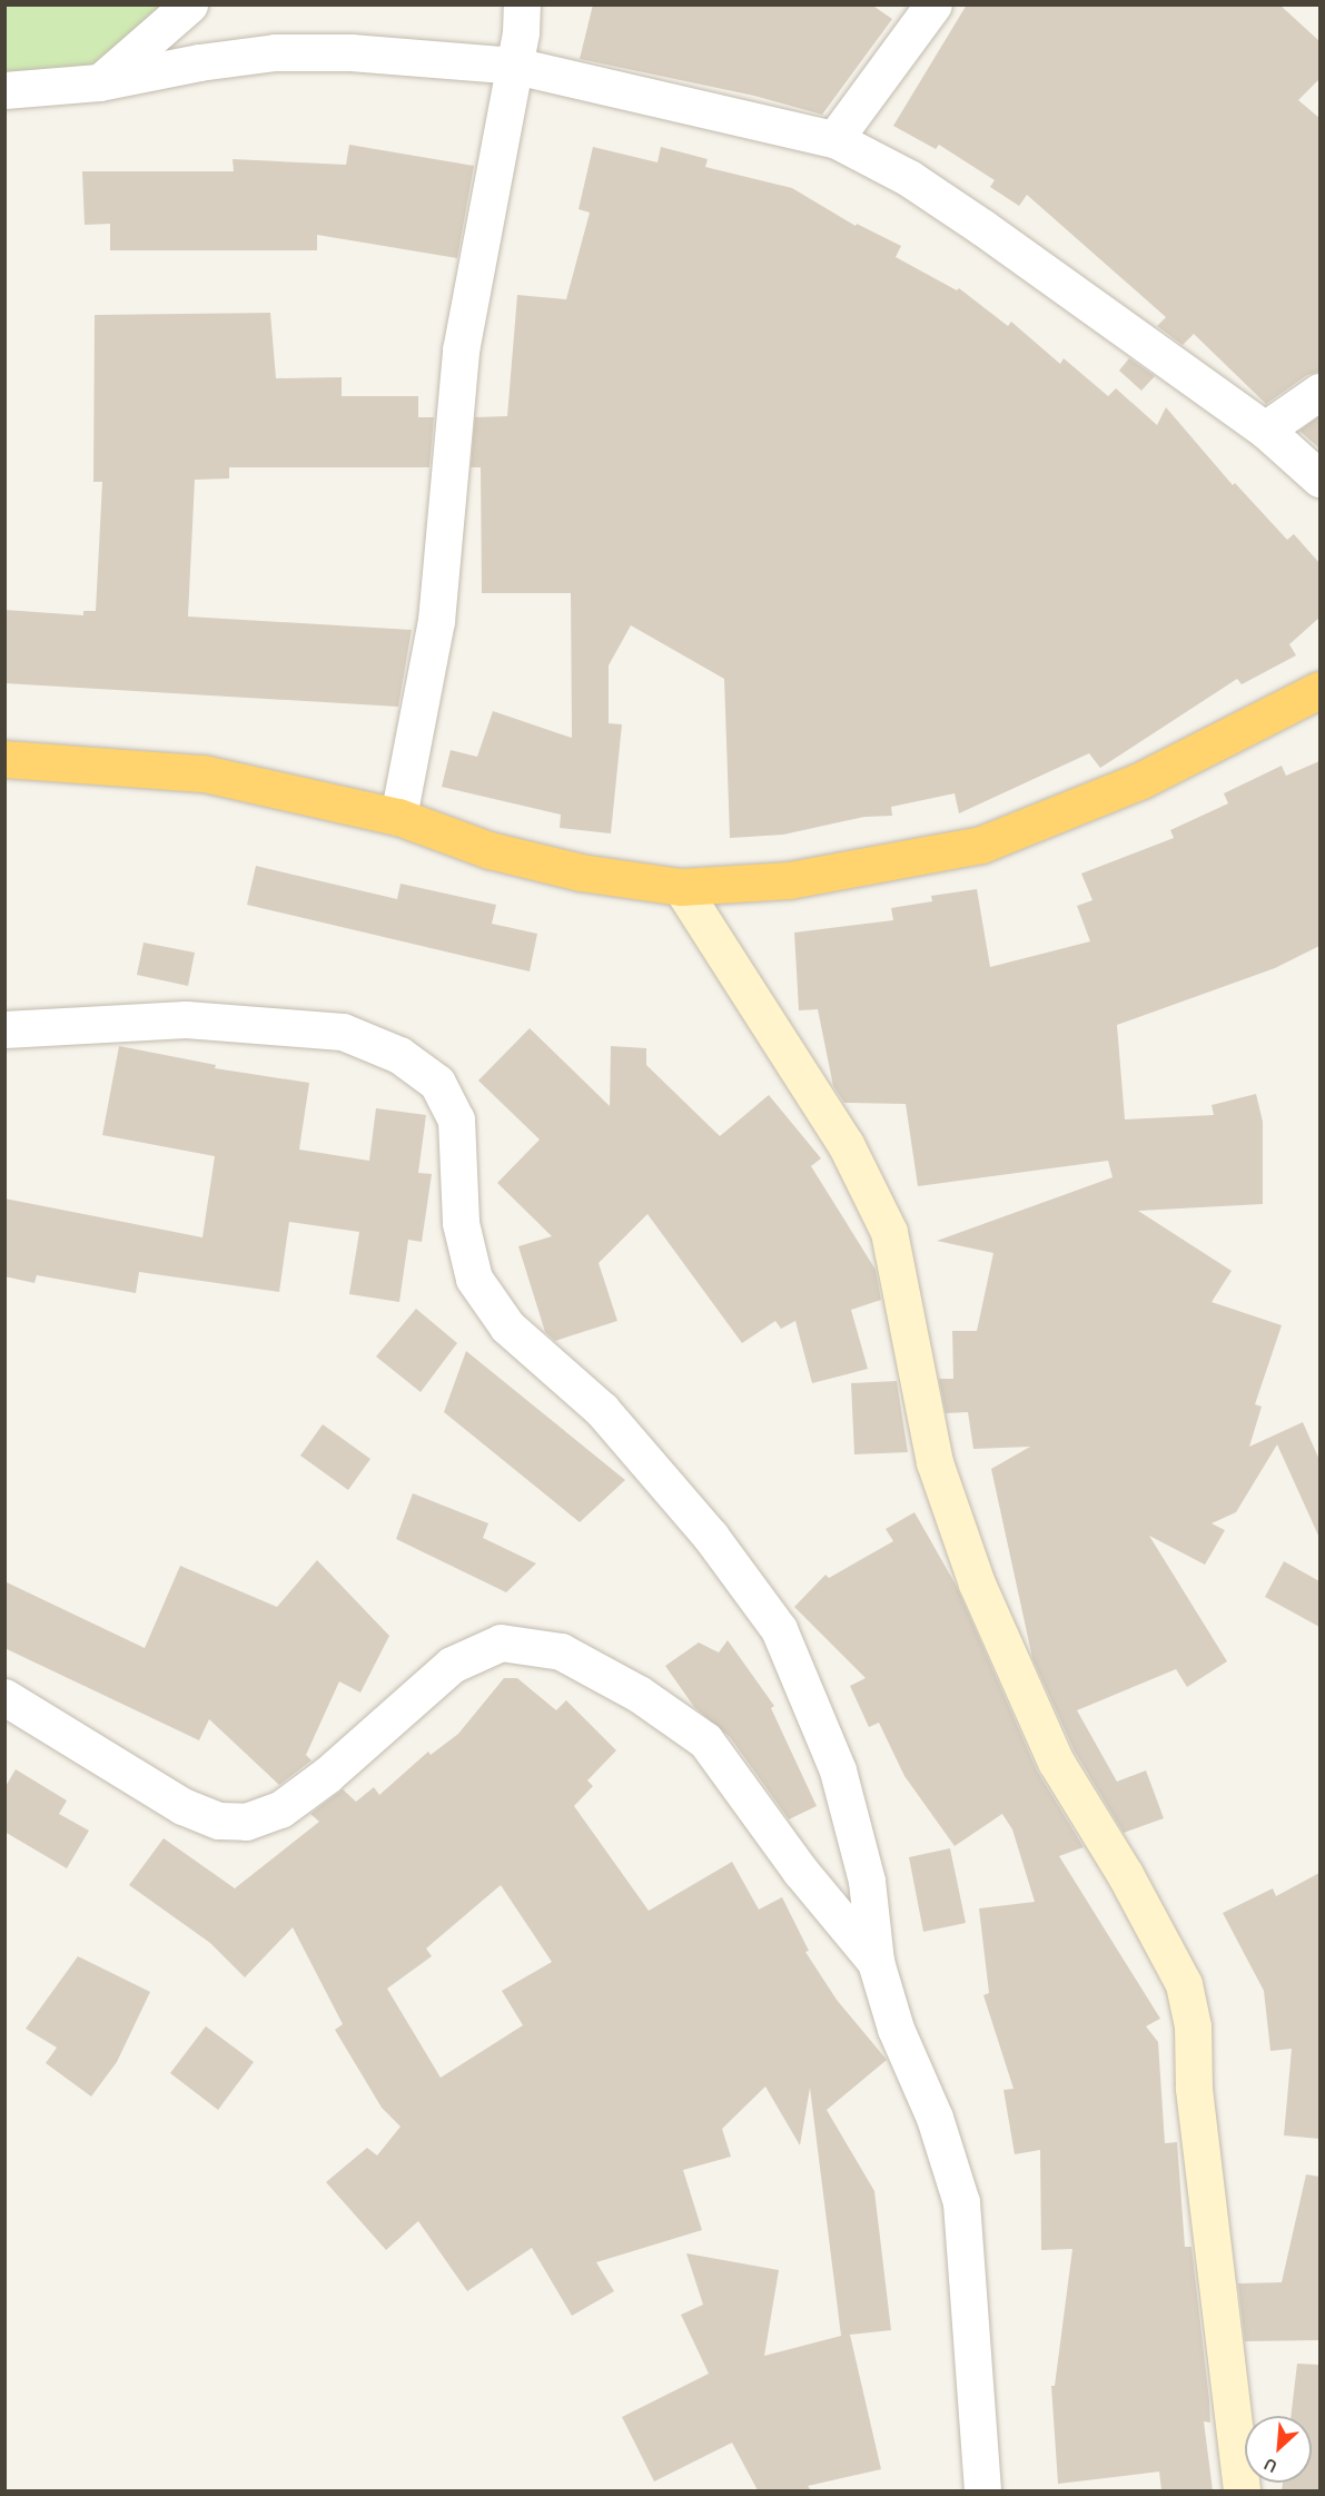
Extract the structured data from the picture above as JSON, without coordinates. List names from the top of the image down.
{
  "north": "bottom left"
}
